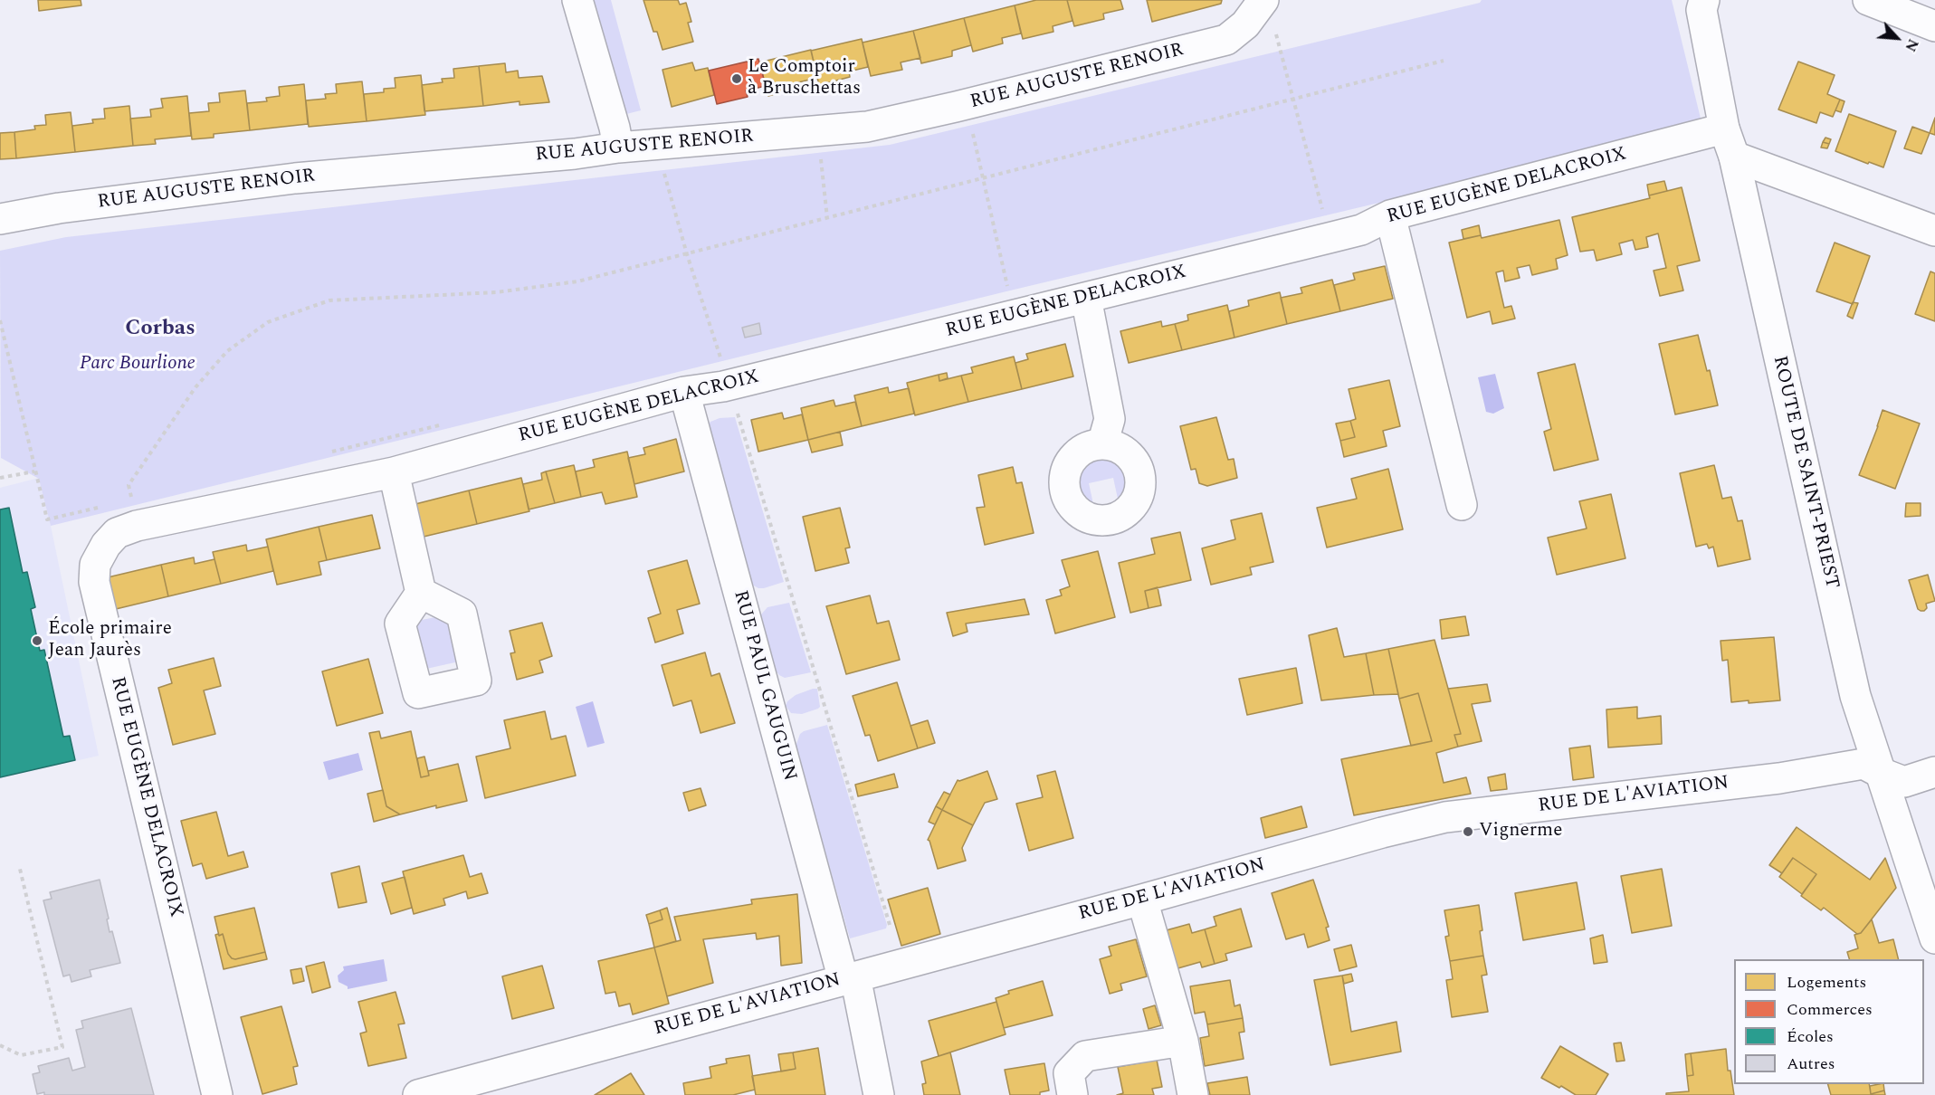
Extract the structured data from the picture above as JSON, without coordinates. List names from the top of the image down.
{
  "streets": {
    "street": [
      "RUE AUGUSTE RENOIR",
      "RUE EUGÈNE DELACROIX",
      "ROUTE DE SAINT-PRIEST",
      "RUE PAUL GAUGUIN",
      "RUE DE L'AVIATION"
    ]
  },
  "crossings": [
    ["RUE EUGÈNE DELACROIX", "ROUTE DE SAINT-PRIEST"],
    ["RUE EUGÈNE DELACROIX", "RUE PAUL GAUGUIN"],
    ["ROUTE DE SAINT-PRIEST", "RUE DE L'AVIATION"],
    ["RUE PAUL GAUGUIN", "RUE DE L'AVIATION"]
  ],
  "districts": ["Corbas"],
  "parks": ["Parc Bourlione"],
  "places": ["Le Comptoir à Bruschettas", "École primaire Jean Jaurès", "Vignerme"],
  "legend": [
    "Logements",
    "Commerces",
    "Écoles",
    "Autres"
  ],
  "north": "bottom right"
}
